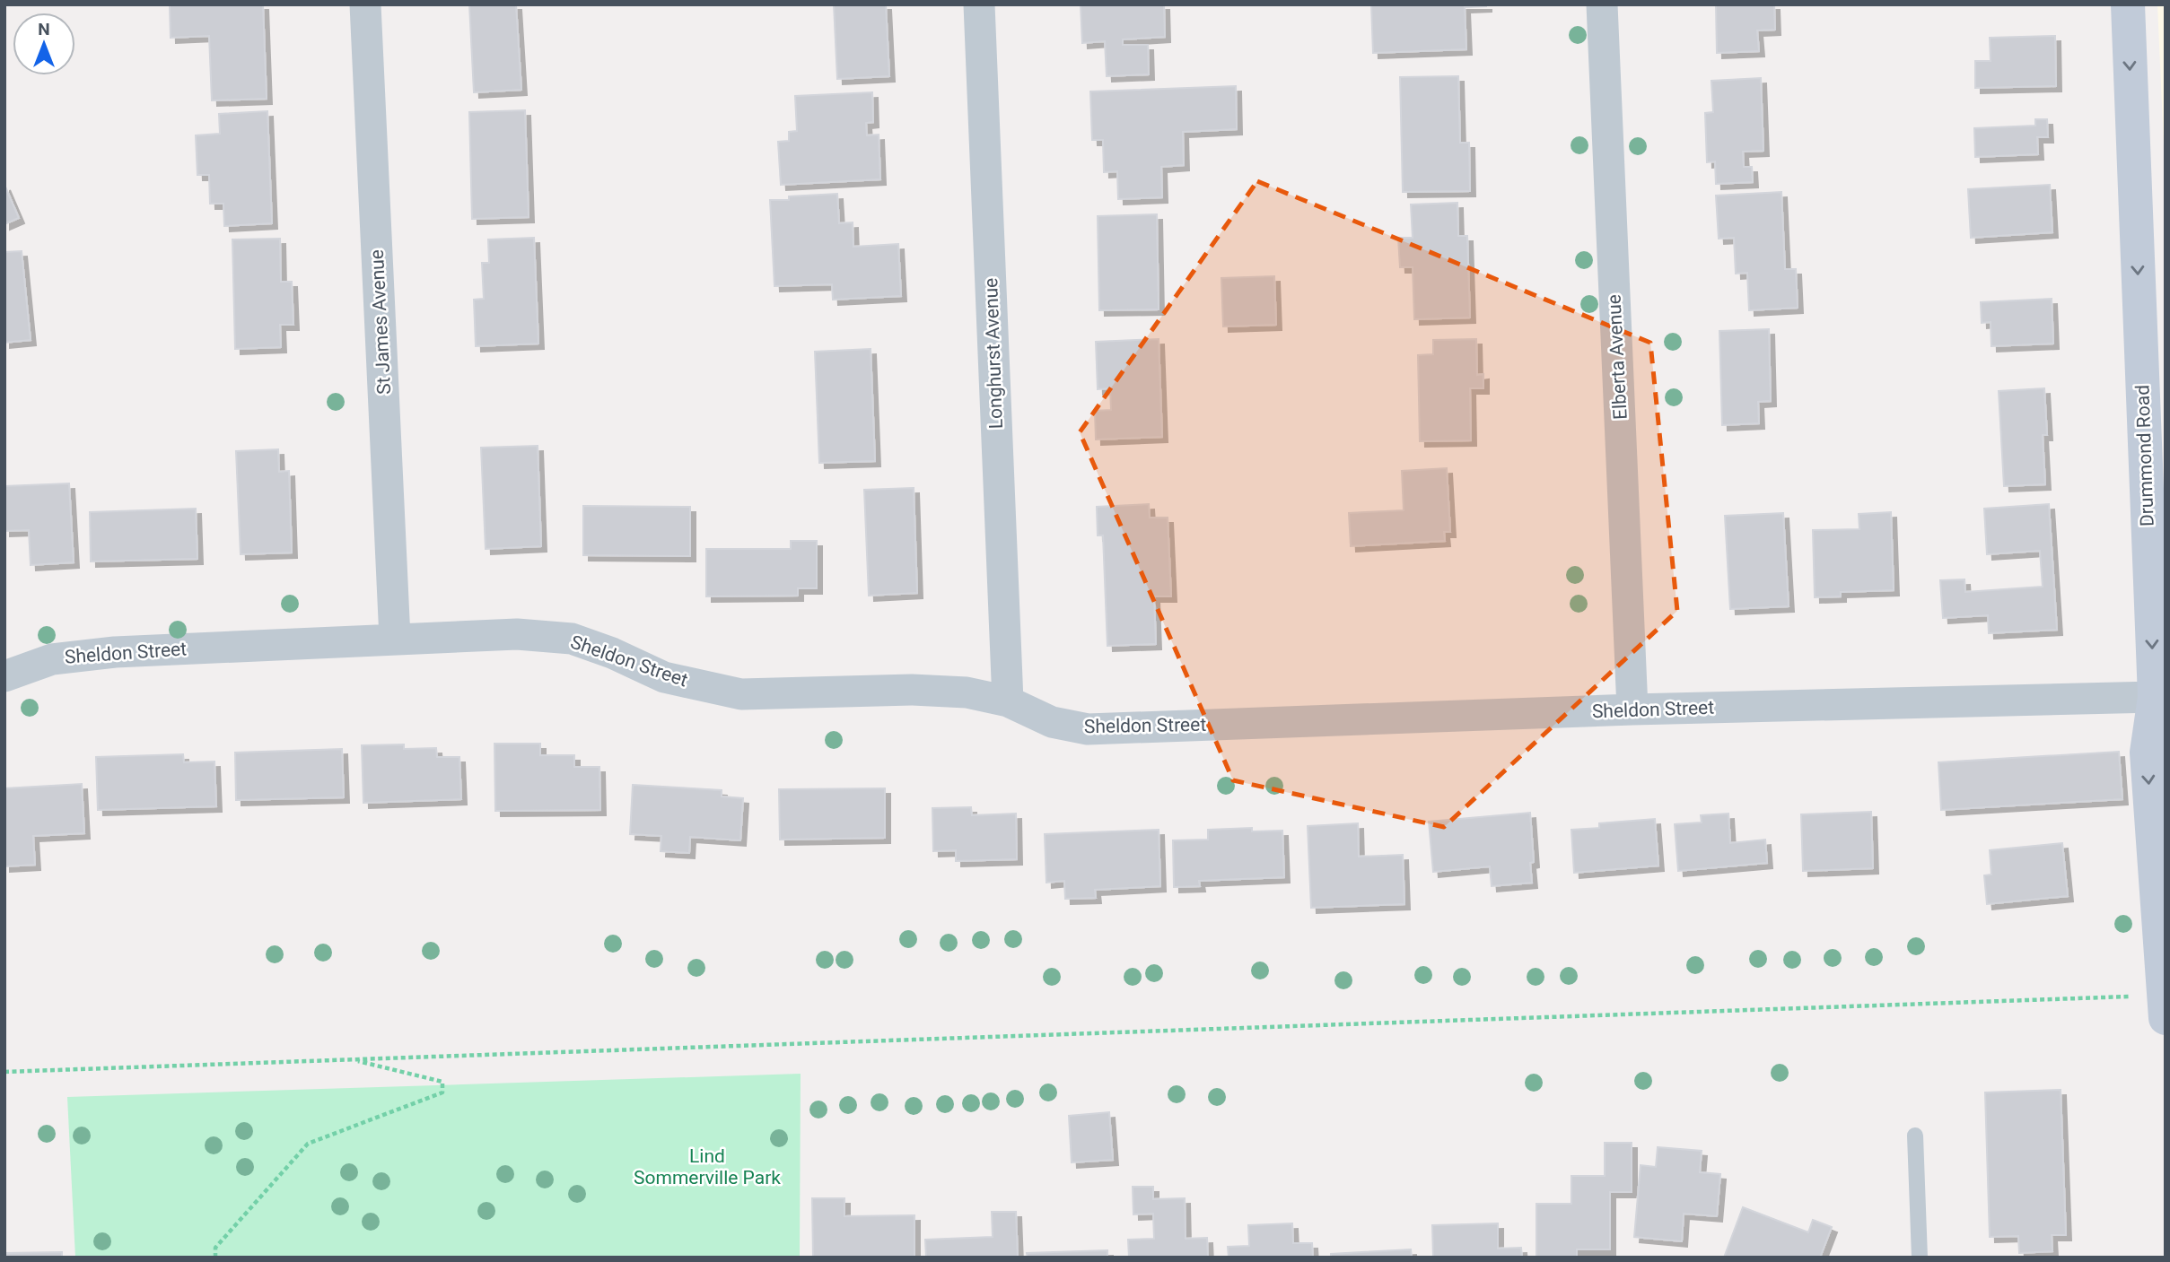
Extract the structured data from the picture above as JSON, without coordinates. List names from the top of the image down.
{
  "streets": {
    "main road": ["Drummond Road"],
    "street": [
      "St James Avenue",
      "Longhurst Avenue",
      "Elberta Avenue",
      "Sheldon Street"
    ]
  },
  "crossings": [
    ["St James Avenue", "Sheldon Street"],
    ["Longhurst Avenue", "Sheldon Street"],
    ["Elberta Avenue", "Sheldon Street"],
    ["Drummond Road", "Sheldon Street"]
  ],
  "one_way": ["Drummond Road"],
  "parks": ["Lind Sommerville Park"],
  "north": "top"
}
